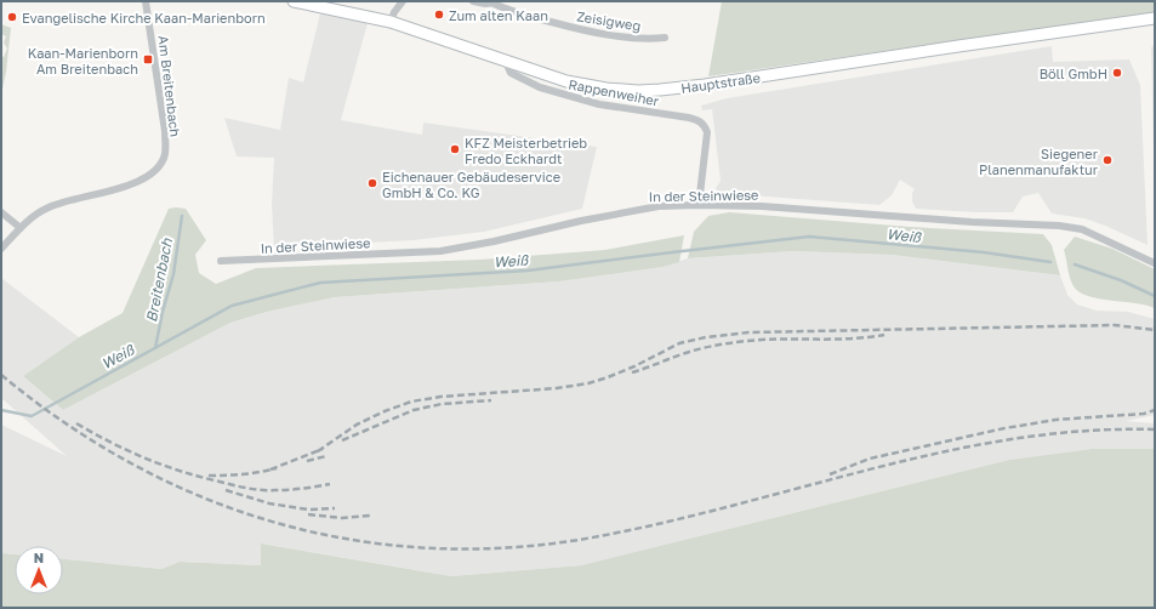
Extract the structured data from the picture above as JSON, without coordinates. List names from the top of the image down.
{
  "streets": {
    "main road": ["Hauptstraße"],
    "street": [
      "Zeisigweg",
      "Am Breitenbach",
      "Rappenweiher",
      "In der Steinwiese"
    ]
  },
  "crossings": [
    ["Hauptstraße", "Rappenweiher"],
    ["Rappenweiher", "In der Steinwiese"]
  ],
  "water": ["Weiß", "Breitenbach"],
  "places": {
    "other": [
      "Zum alten Kaan",
      "Evangelische Kirche Kaan-Marienborn",
      "Böll GmbH",
      "KFZ Meisterbetrieb Fredo Eckhardt",
      "Siegener Planenmanufaktur",
      "Eichenauer Gebäudeservice GmbH & Co. KG"
    ],
    "transit": ["Kaan-Marienborn Am Breitenbach"]
  },
  "north": "top"
}
